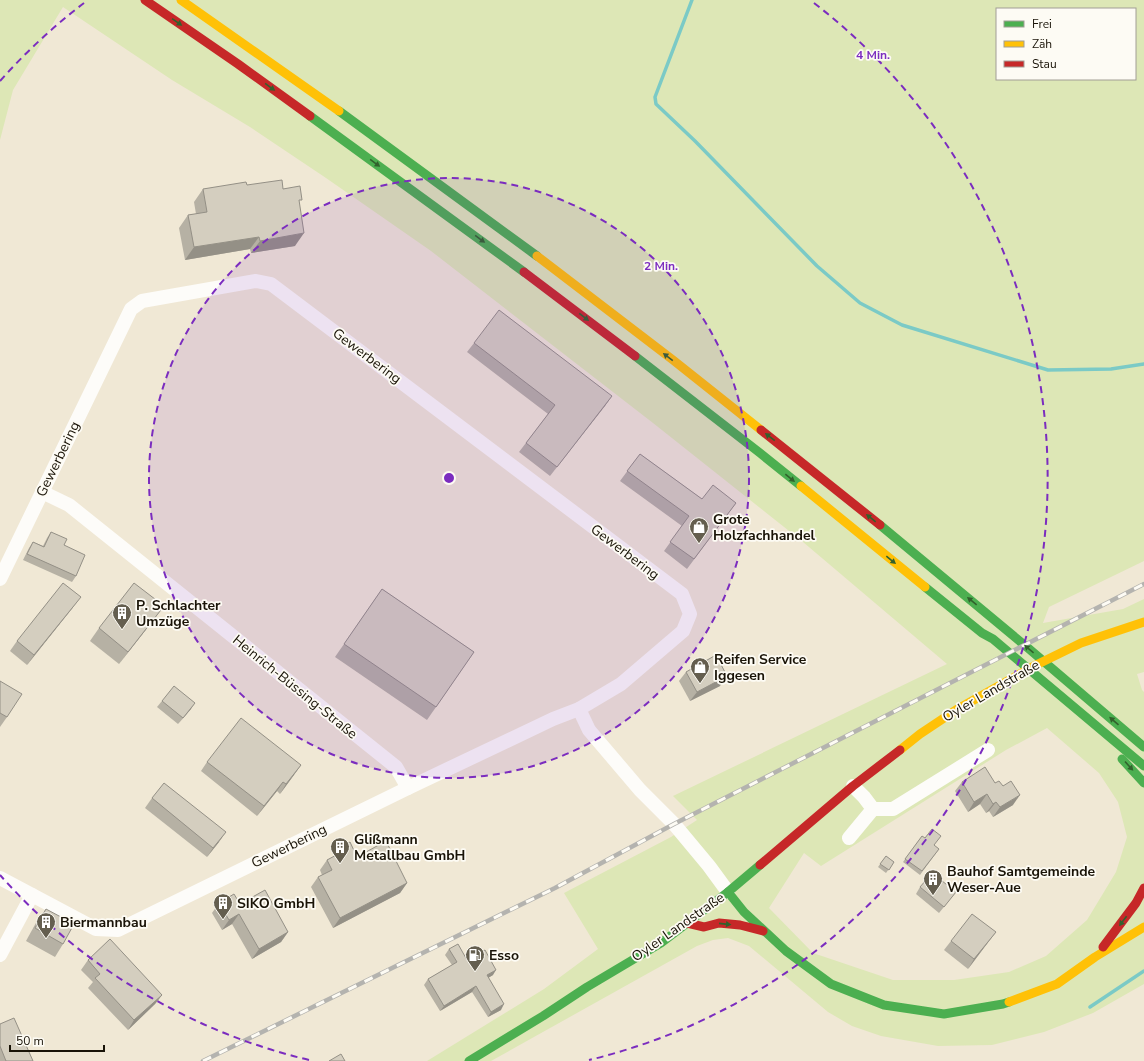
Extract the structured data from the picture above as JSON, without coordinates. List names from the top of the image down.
{
  "streets": {
    "main road": ["Oyler Landstraße"],
    "street": ["Gewerbering", "Heinrich-Büssing-Straße"]
  },
  "crossings": [
    ["Gewerbering", "Heinrich-Büssing-Straße"]
  ],
  "places": {
    "shop": ["Grote Holzfachhandel", "Reifen Service Iggesen"],
    "building": [
      "P. Schlachter Umzüge",
      "Glißmann Metallbau GmbH",
      "Bauhof Samtgemeinde Weser-Aue",
      "SIKO GmbH",
      "Biermannbau"
    ],
    "fuel station": ["Esso"]
  },
  "legend": ["Frei", "Zäh", "Stau"],
  "scale_bar": "50 m",
  "rings": ["4 Min.", "2 Min."]
}
